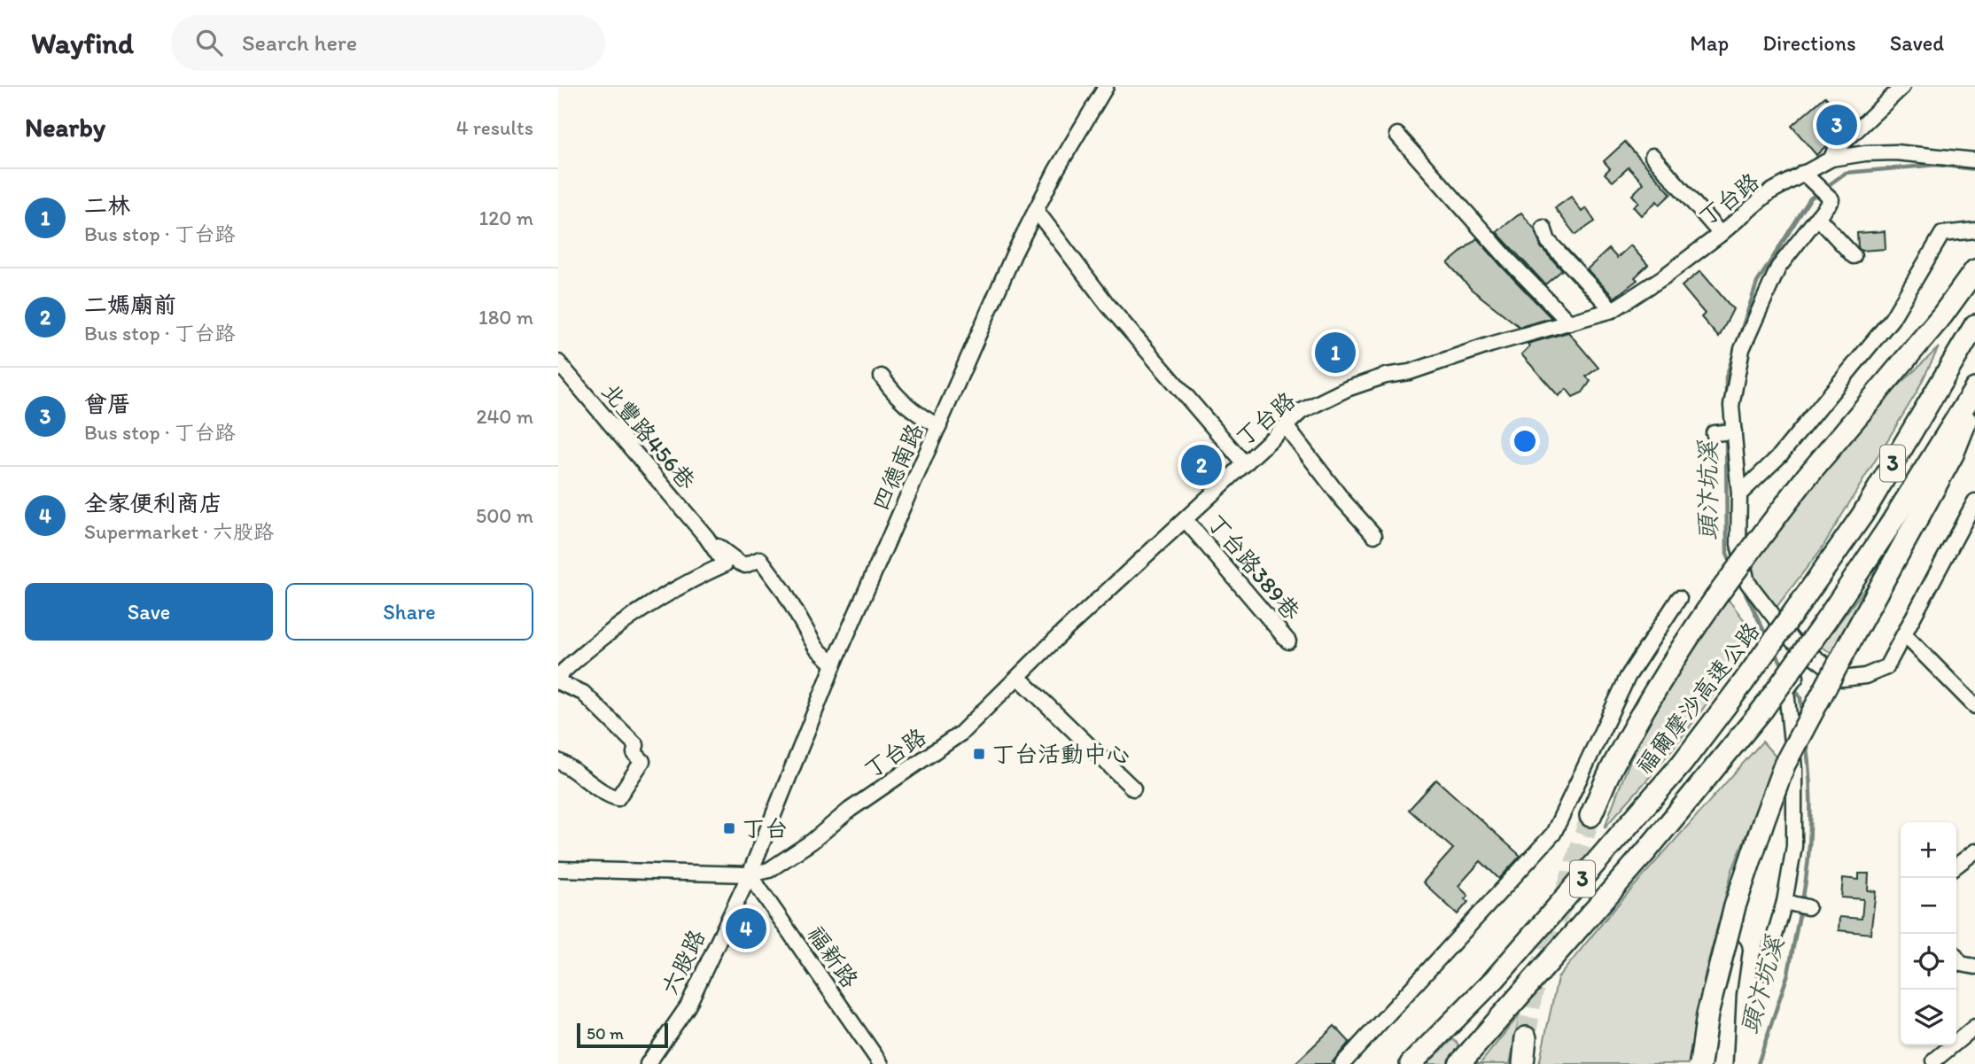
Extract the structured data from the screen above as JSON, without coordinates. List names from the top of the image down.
{
  "streets": {
    "highway": ["3", "福爾摩沙高速公路"],
    "street": [
      "丁台路",
      "北豐路456巷",
      "四德南路",
      "丁台路389巷",
      "福新路",
      "六股路"
    ]
  },
  "crossings": [
    ["丁台路", "四德南路"],
    ["丁台路", "丁台路389巷"],
    ["丁台路", "福新路"],
    ["丁台路", "六股路"],
    ["北豐路456巷", "四德南路"],
    ["四德南路", "福新路"],
    ["四德南路", "六股路"],
    ["福新路", "六股路"]
  ],
  "water": ["頭汴坑溪"],
  "places": {
    "transit": ["丁台活動中心", "丁台"]
  },
  "scale_bar": "50 m",
  "page": {
    "header": "Wayfind",
    "search": "Search here",
    "nav": ["Map", "Directions", "Saved"],
    "heading": ["Nearby", "4 results"],
    "pins": [
      "3",
      "1",
      "2",
      "4"
    ],
    "list": [
      {
        "mark": "1",
        "name": "二林",
        "note": "Bus stop · 丁台路",
        "value": "120 m"
      },
      {
        "mark": "2",
        "name": "二媽廟前",
        "note": "Bus stop · 丁台路",
        "value": "180 m"
      },
      {
        "mark": "3",
        "name": "曾厝",
        "note": "Bus stop · 丁台路",
        "value": "240 m"
      },
      {
        "mark": "4",
        "name": "全家便利商店",
        "note": "Supermarket · 六股路",
        "value": "500 m"
      }
    ],
    "buttons": ["Save", "Share"],
    "map_buttons": ["+", "−"],
    "scale": "50 m"
  }
}
